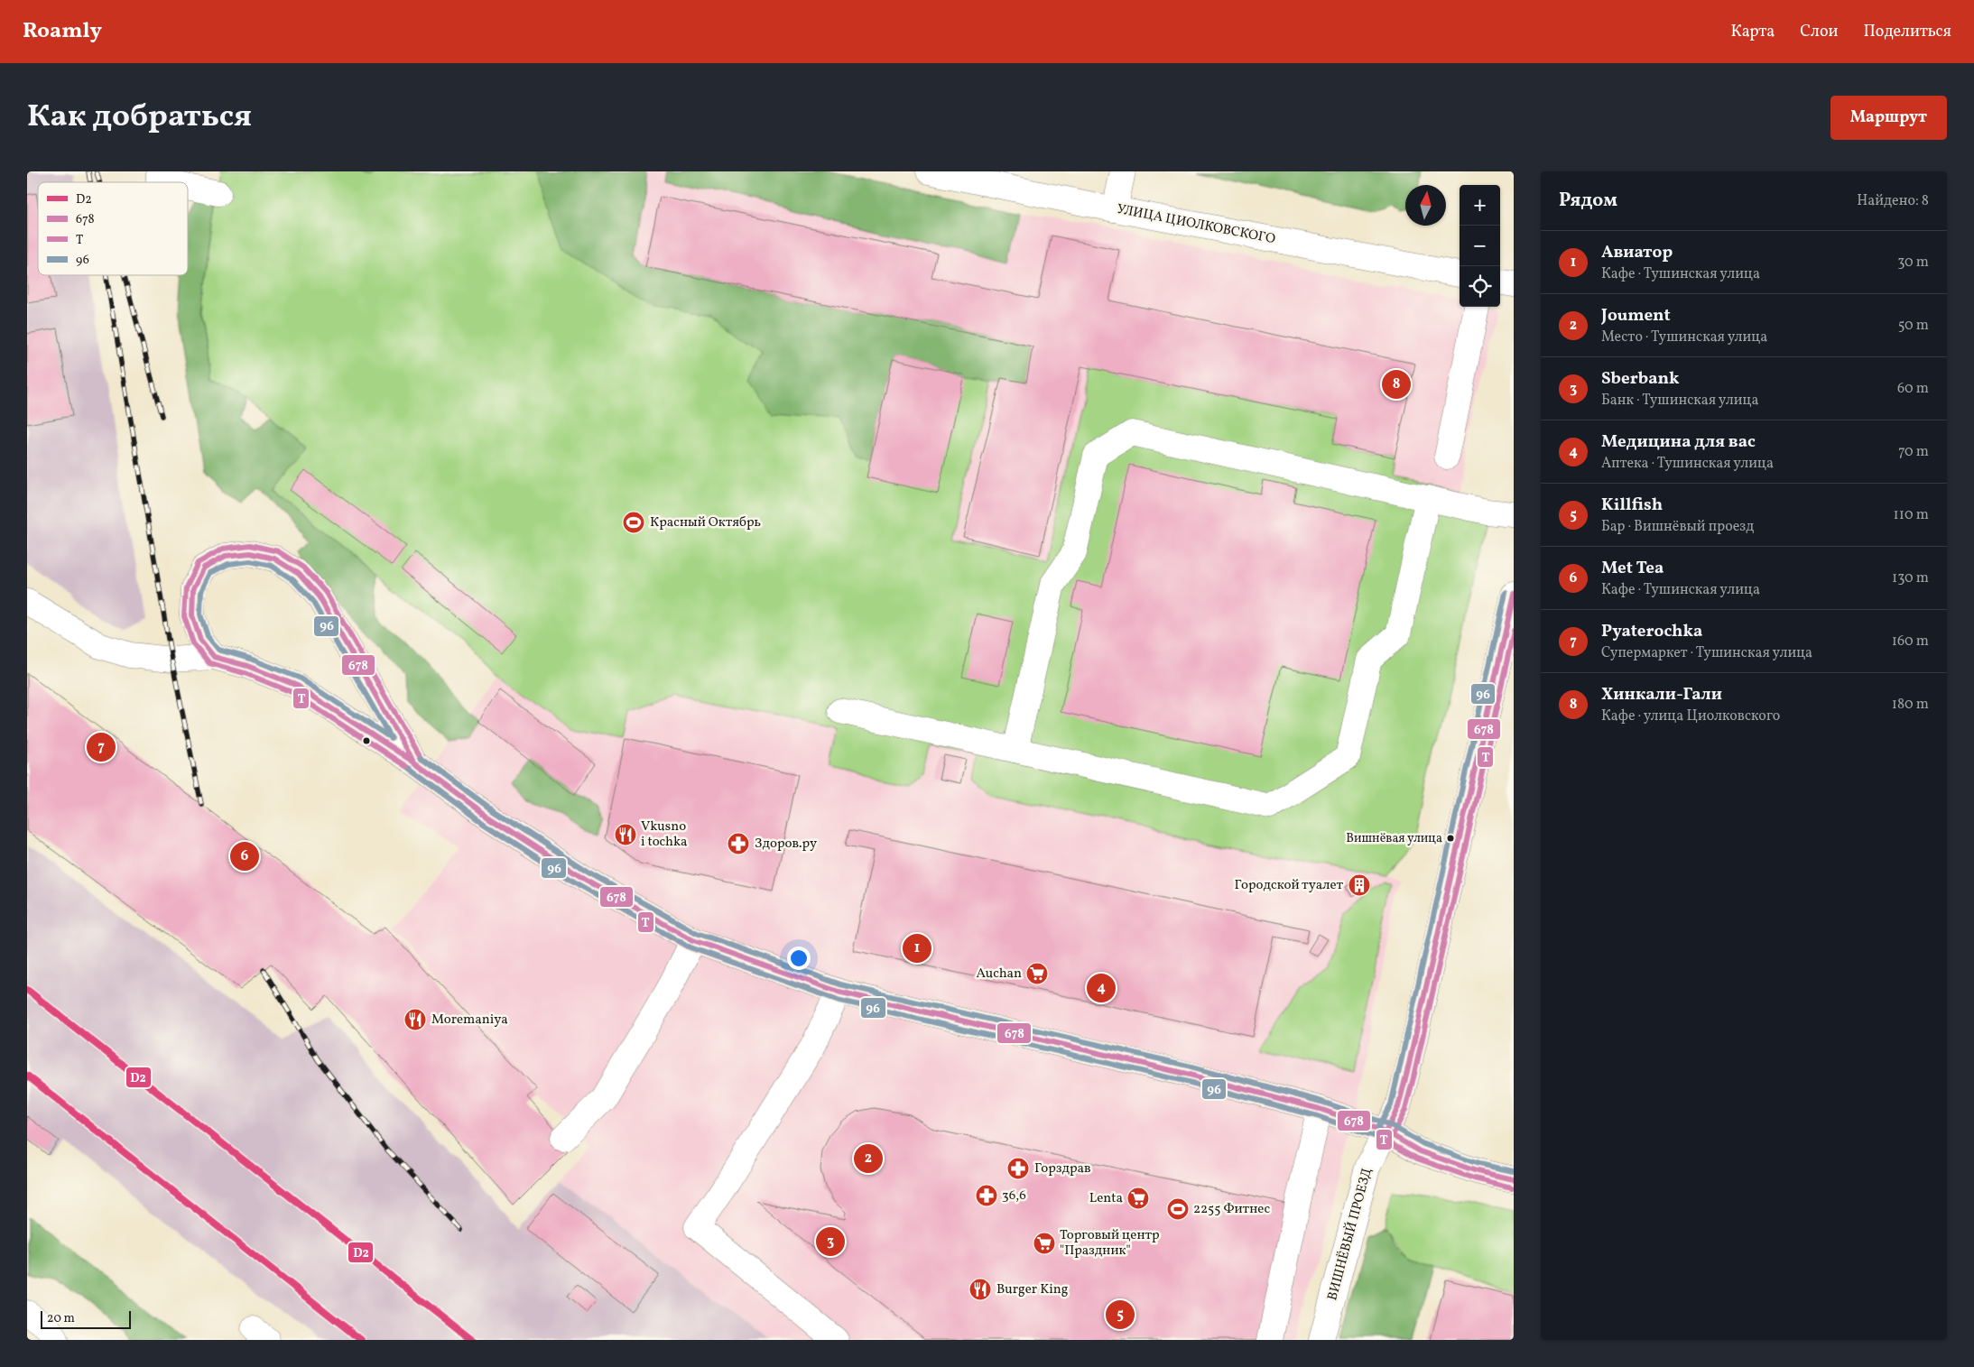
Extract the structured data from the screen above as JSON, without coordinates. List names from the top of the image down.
{
  "streets": {
    "street": ["УЛИЦА ЦИОЛКОВСКОГО", "ВИШНЁВЫЙ ПРОЕЗД"]
  },
  "places": {
    "sports": ["Красный Октябрь", "2255 Фитнес"],
    "restaurant": ["Vkusno i tochka", "Moremaniya", "Burger King"],
    "other": ["Вишнёвая улица"],
    "pharmacy": ["Здоров.ру", "Горздрав", "36,6"],
    "building": ["Городской туалет"],
    "supermarket": ["Auchan", "Lenta", "Торговый центр \"Праздник\""]
  },
  "lines": [
    "transit line Т",
    "transit line 678",
    "transit line 96",
    "transit line D2"
  ],
  "legend": [
    "D2",
    "678",
    "Т",
    "96"
  ],
  "scale_bar": "20 m",
  "north": "top",
  "page": {
    "header": "Roamly",
    "nav": ["Карта", "Слои", "Поделиться"],
    "title": "Как добраться",
    "buttons": "Маршрут",
    "heading": ["Рядом", "Найдено: 8"],
    "map_buttons": ["+", "−"],
    "list": [
      {
        "mark": "1",
        "name": "Авиатор",
        "note": "Кафе · Тушинская улица",
        "value": "30 m"
      },
      {
        "mark": "2",
        "name": "Joument",
        "note": "Место · Тушинская улица",
        "value": "50 m"
      },
      {
        "mark": "3",
        "name": "Sberbank",
        "note": "Банк · Тушинская улица",
        "value": "60 m"
      },
      {
        "mark": "4",
        "name": "Медицина для вас",
        "note": "Аптека · Тушинская улица",
        "value": "70 m"
      },
      {
        "mark": "5",
        "name": "Killfish",
        "note": "Бар · Вишнёвый проезд",
        "value": "110 m"
      },
      {
        "mark": "6",
        "name": "Met Tea",
        "note": "Кафе · Тушинская улица",
        "value": "130 m"
      },
      {
        "mark": "7",
        "name": "Pyaterochka",
        "note": "Супермаркет · Тушинская улица",
        "value": "160 m"
      },
      {
        "mark": "8",
        "name": "Хинкали-Гали",
        "note": "Кафе · улица Циолковского",
        "value": "180 m"
      }
    ],
    "pins": [
      "8",
      "7",
      "6",
      "1",
      "4",
      "2",
      "3",
      "5"
    ],
    "scale": "20 m"
  }
}
